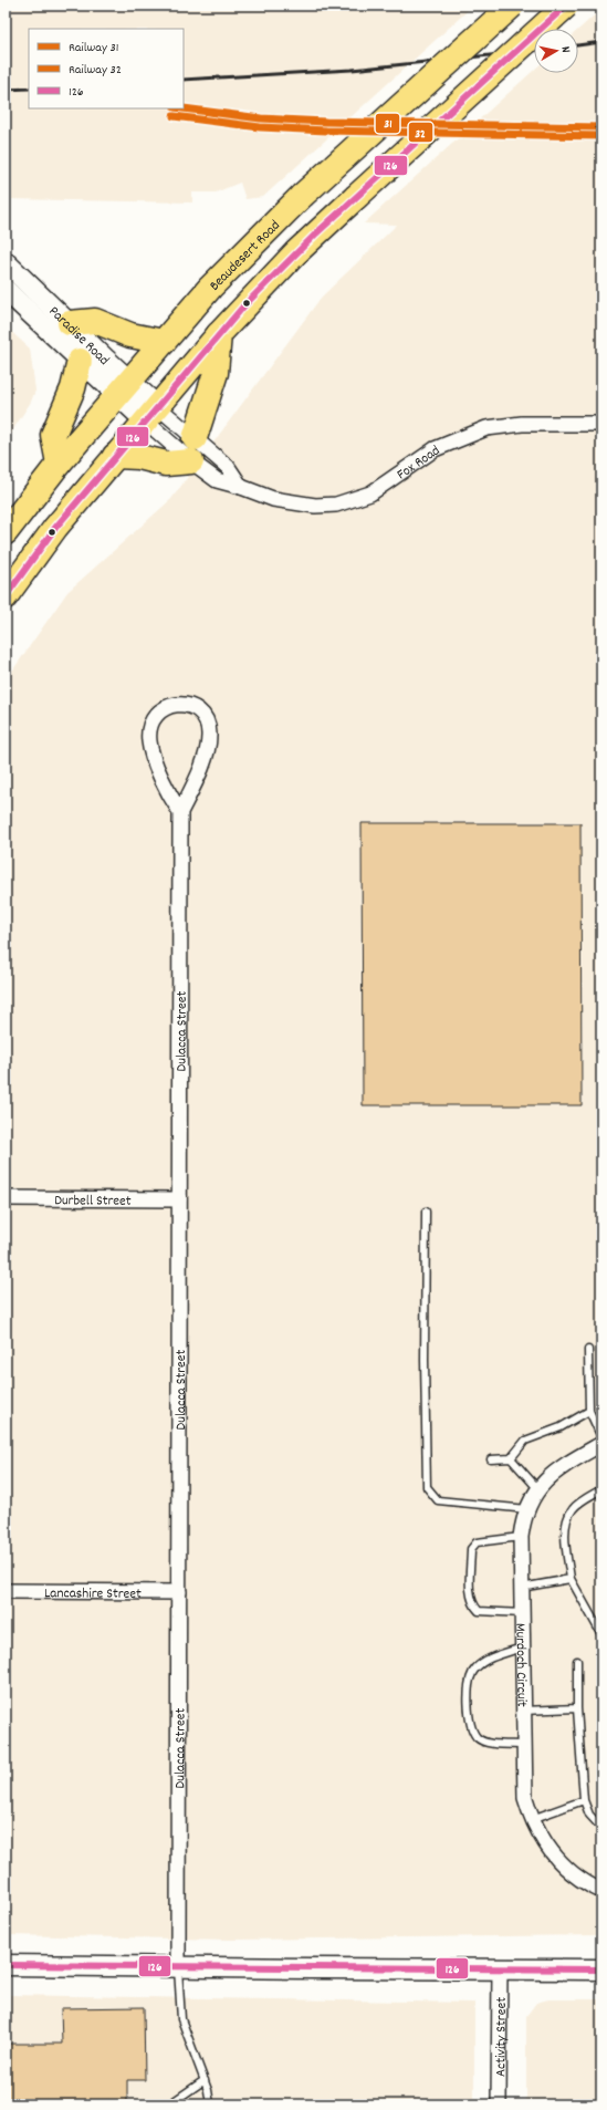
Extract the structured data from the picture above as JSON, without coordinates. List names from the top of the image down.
{
  "streets": {
    "highway": ["Beaudesert Road"],
    "main road": ["Paradise Road"],
    "street": [
      "Fox Road",
      "Dulacca Street",
      "Durbell Street",
      "Lancashire Street",
      "Murdoch Circuit",
      "Activity Street"
    ]
  },
  "crossings": [
    ["Beaudesert Road", "Paradise Road"],
    ["Paradise Road", "Fox Road"],
    ["Dulacca Street", "Durbell Street"],
    ["Dulacca Street", "Lancashire Street"]
  ],
  "lines": ["transit line 126", "rail line 31", "rail line 32"],
  "legend": ["Railway 31", "Railway 32", "126"],
  "north": "right"
}
